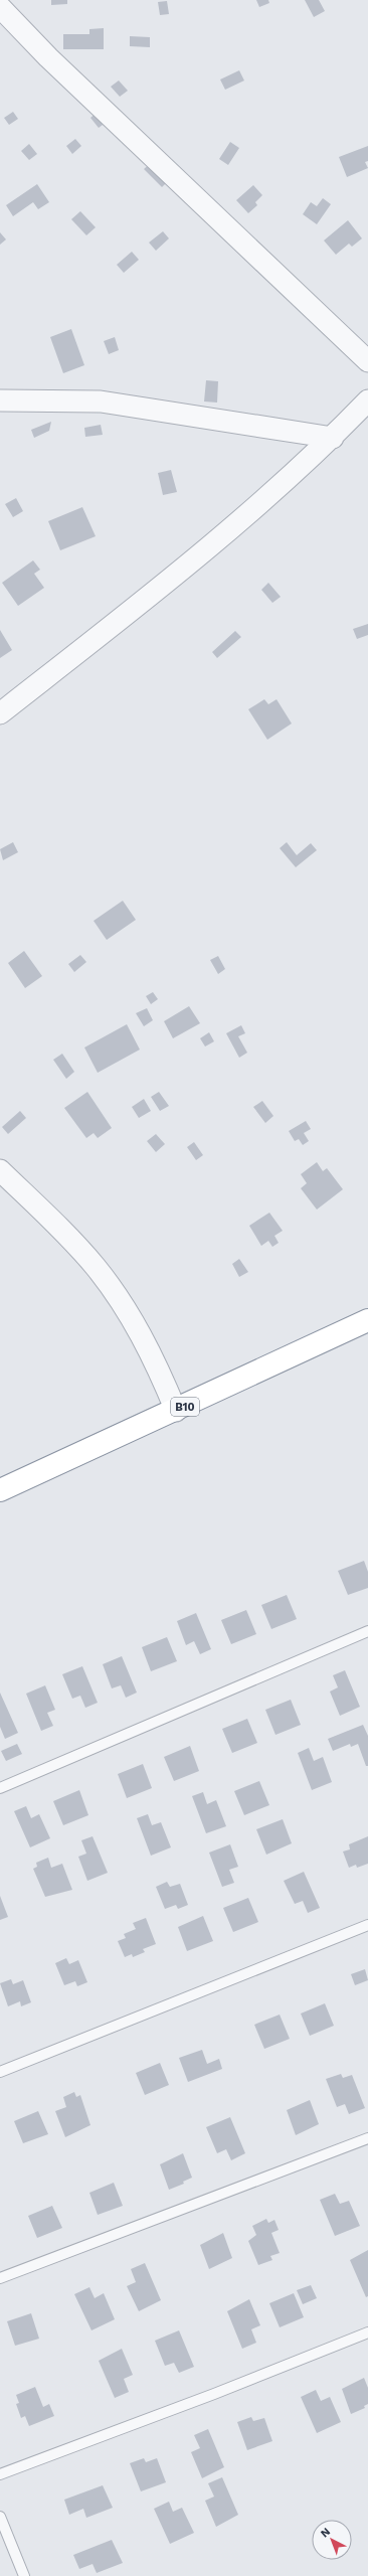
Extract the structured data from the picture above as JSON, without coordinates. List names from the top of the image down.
{
  "streets": {
    "highway": ["B10"]
  },
  "north": "top left"
}
